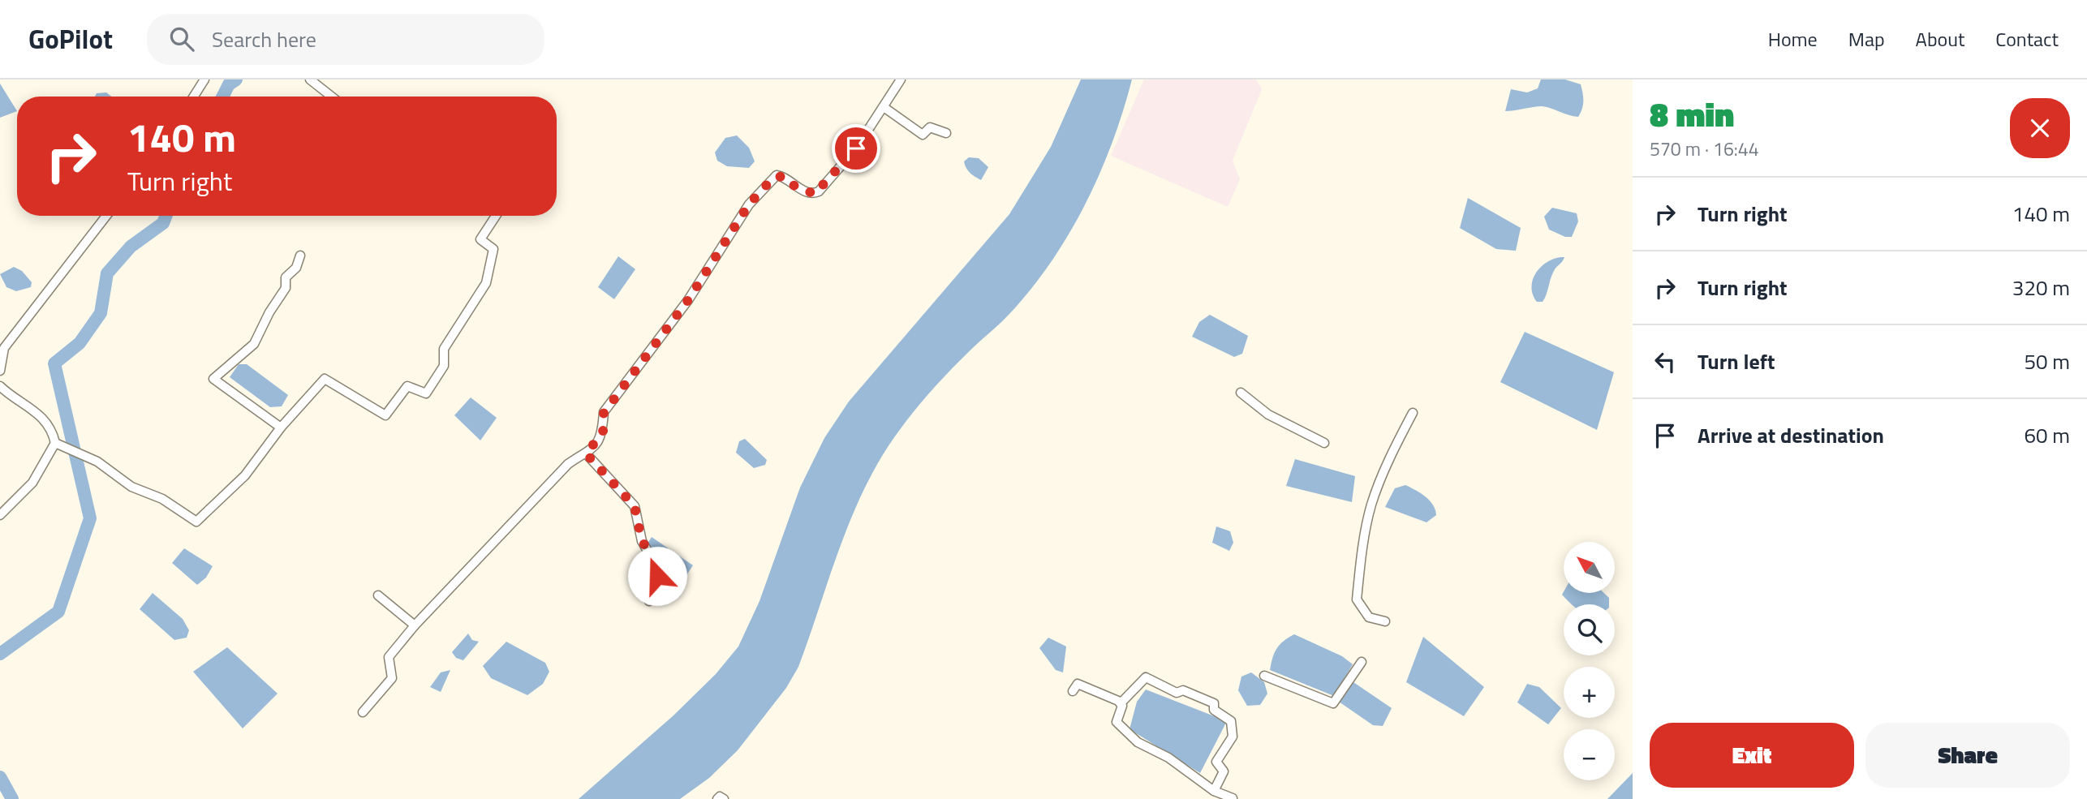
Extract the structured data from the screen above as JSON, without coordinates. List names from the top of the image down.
{
  "north": "top left",
  "page": {
    "header": "GoPilot",
    "search": "Search here",
    "nav": [
      "Home",
      "Map",
      "About",
      "Contact"
    ],
    "heading": ["8 min", "570 m · 16:44"],
    "turn": ["140 m", "Turn right"],
    "list": [
      {
        "name": "Turn right",
        "value": "140 m"
      },
      {
        "name": "Turn right",
        "value": "320 m"
      },
      {
        "name": "Turn left",
        "value": "50 m"
      },
      {
        "name": "Arrive at destination",
        "value": "60 m"
      }
    ],
    "map_buttons": ["+", "−"],
    "buttons": ["Exit", "Share"]
  }
}
